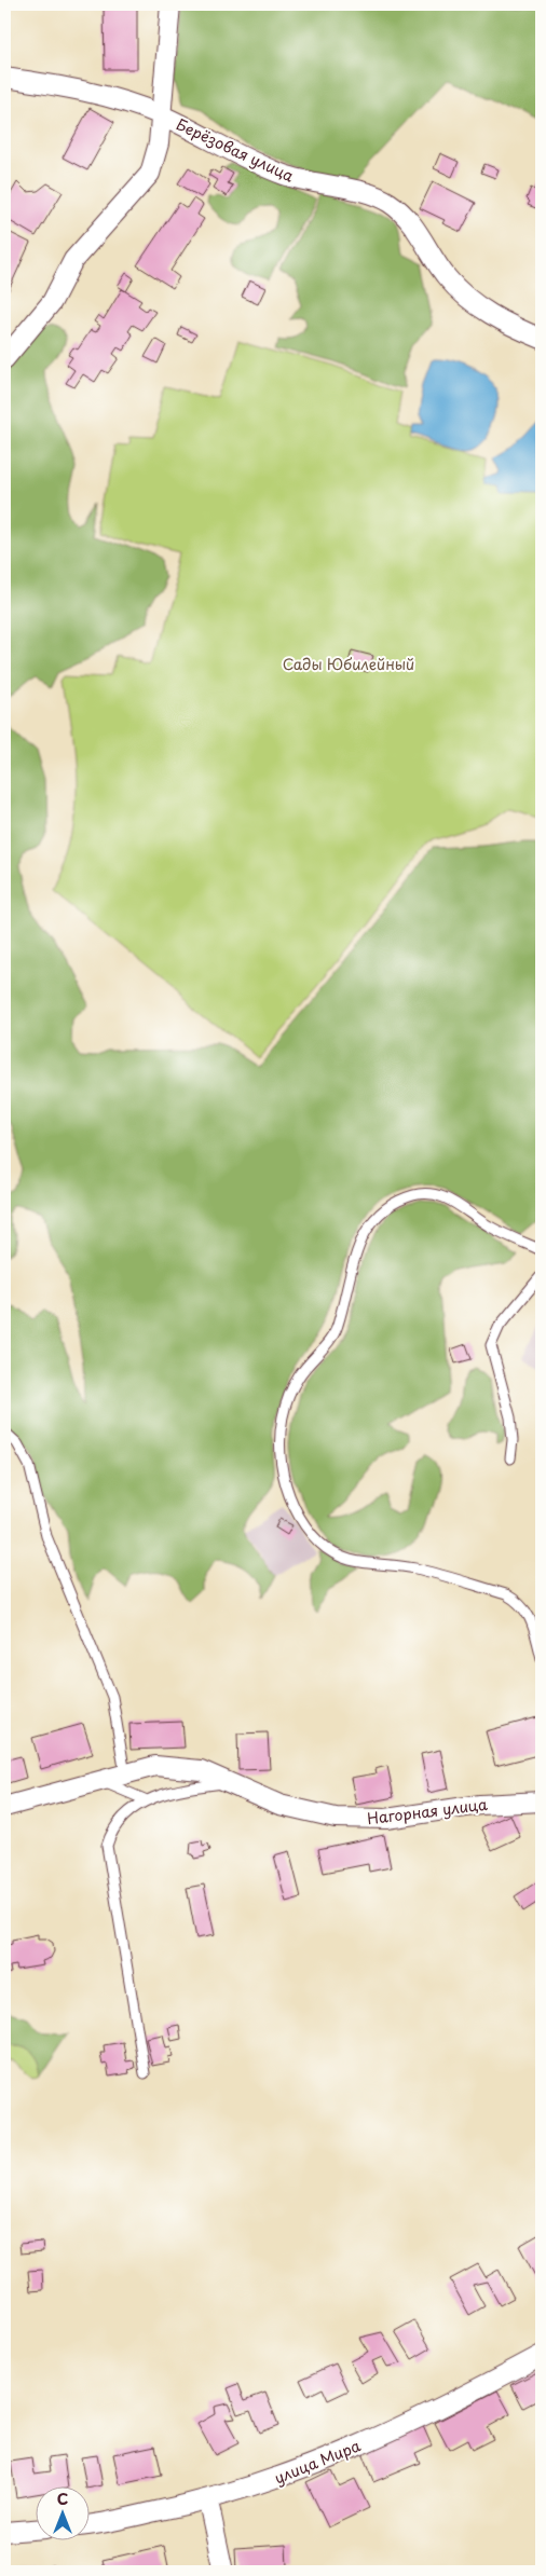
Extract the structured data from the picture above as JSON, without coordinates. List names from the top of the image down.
{
  "streets": {
    "street": ["Берёзовая улица", "Нагорная улица", "улица Мира"]
  },
  "parks": ["Сады Юбилейный"],
  "north": "top"
}
